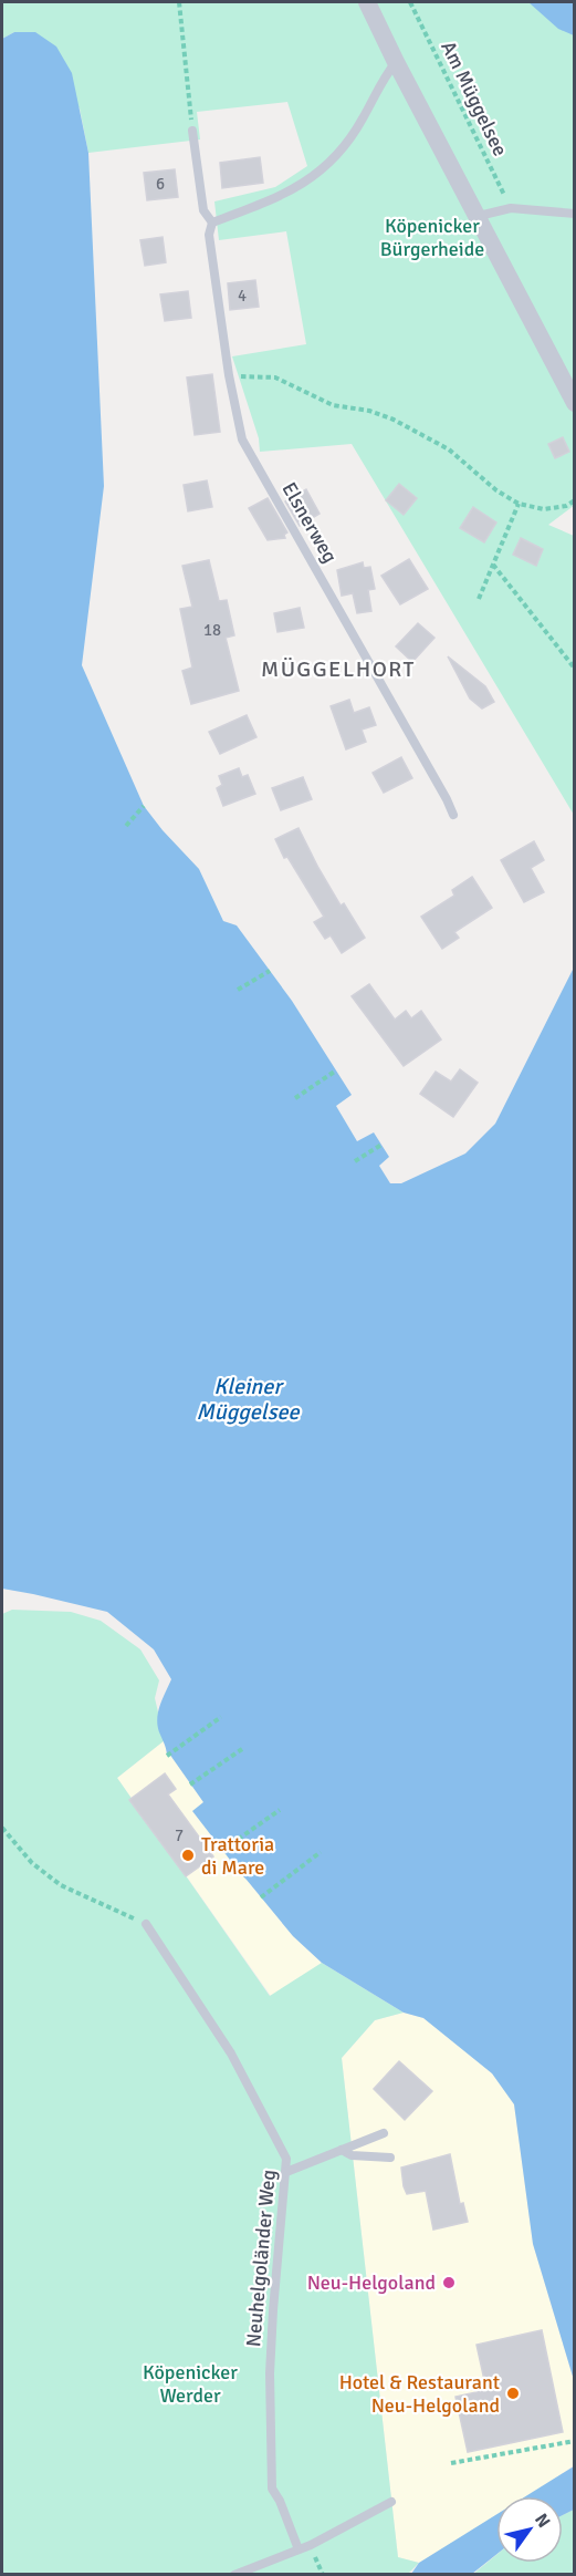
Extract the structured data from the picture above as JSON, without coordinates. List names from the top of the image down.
{
  "streets": {
    "lane": ["Elsnerweg", "Neuhelgoländer Weg"],
    "path": ["Am Müggelsee"]
  },
  "districts": ["MÜGGELHORT"],
  "water": ["Kleiner Müggelsee"],
  "parks": ["Köpenicker Bürgerheide", "Köpenicker Werder"],
  "places": ["Trattoria di Mare", "Neu-Helgoland", "Hotel & Restaurant Neu-Helgoland"],
  "house_numbers": [
    "6",
    "4",
    "18",
    "7"
  ],
  "north": "top right"
}
